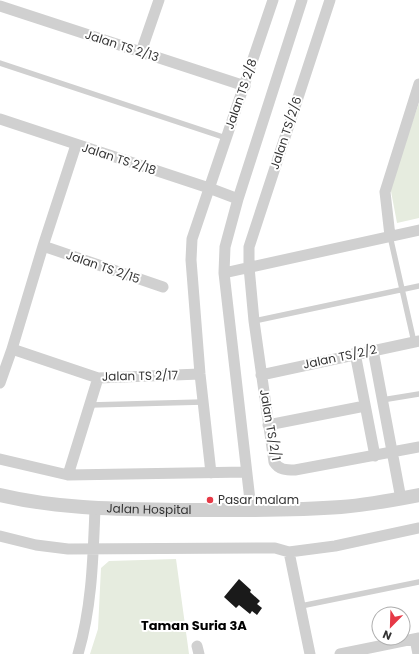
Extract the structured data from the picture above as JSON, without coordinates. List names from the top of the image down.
{
  "streets": {
    "street": [
      "Jalan TS 2/13",
      "Jalan TS 2/8",
      "Jalan TS/2/6",
      "Jalan TS 2/18",
      "Jalan TS 2/15",
      "Jalan TS/2/2",
      "Jalan TS 2/17",
      "Jalan TS/2/1",
      "Jalan Hospital"
    ]
  },
  "crossings": [
    ["Jalan TS 2/13", "Jalan TS 2/8"],
    ["Jalan TS 2/8", "Jalan TS 2/18"],
    ["Jalan TS 2/8", "Jalan TS 2/17"],
    ["Jalan TS/2/6", "Jalan TS/2/1"],
    ["Jalan TS/2/2", "Jalan TS/2/1"]
  ],
  "districts": ["Taman Suria 3A"],
  "places": ["Pasar malam"],
  "north": "bottom left"
}
